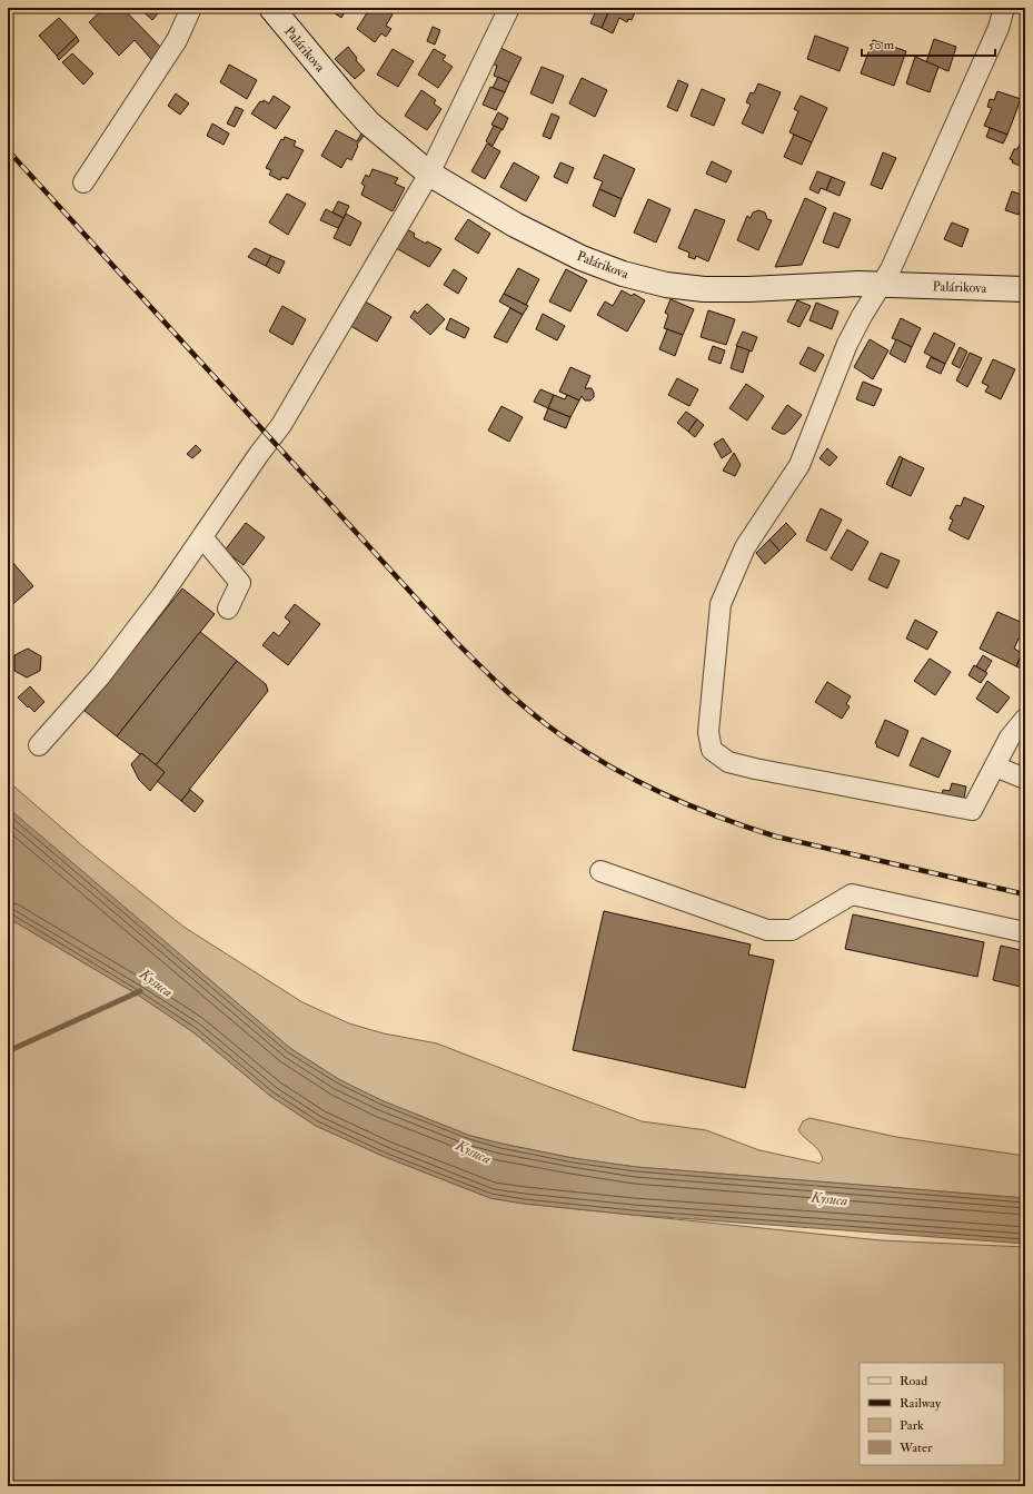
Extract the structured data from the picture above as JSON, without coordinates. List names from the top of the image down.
{
  "streets": {
    "main road": ["Palárikova"]
  },
  "water": ["Kysuca"],
  "legend": [
    "Road",
    "Railway",
    "Park",
    "Water"
  ],
  "scale_bar": "50 m"
}
